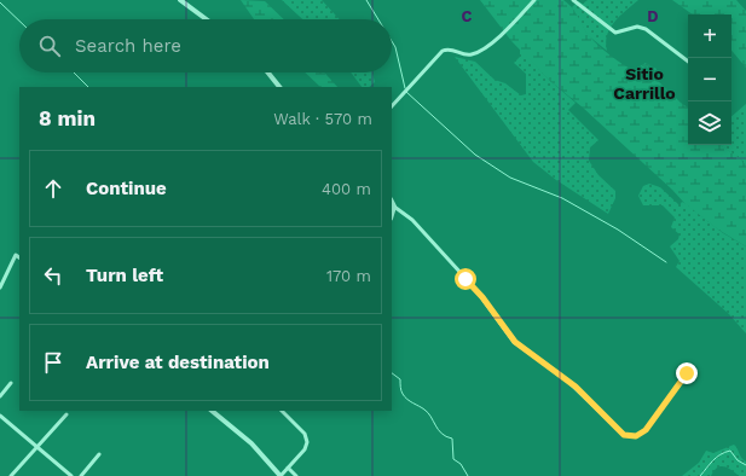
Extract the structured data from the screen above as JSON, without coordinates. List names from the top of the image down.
{
  "districts": ["Sitio Carrillo"],
  "page": {
    "map_buttons": ["+", "−"],
    "search": "Search here",
    "heading": ["8 min", "Walk · 570 m"],
    "list": [
      ["Continue", "400 m"],
      ["Turn left", "170 m"],
      "Arrive at destination"
    ]
  },
  "grid": {
    "columns": ["C", "D"]
  }
}
